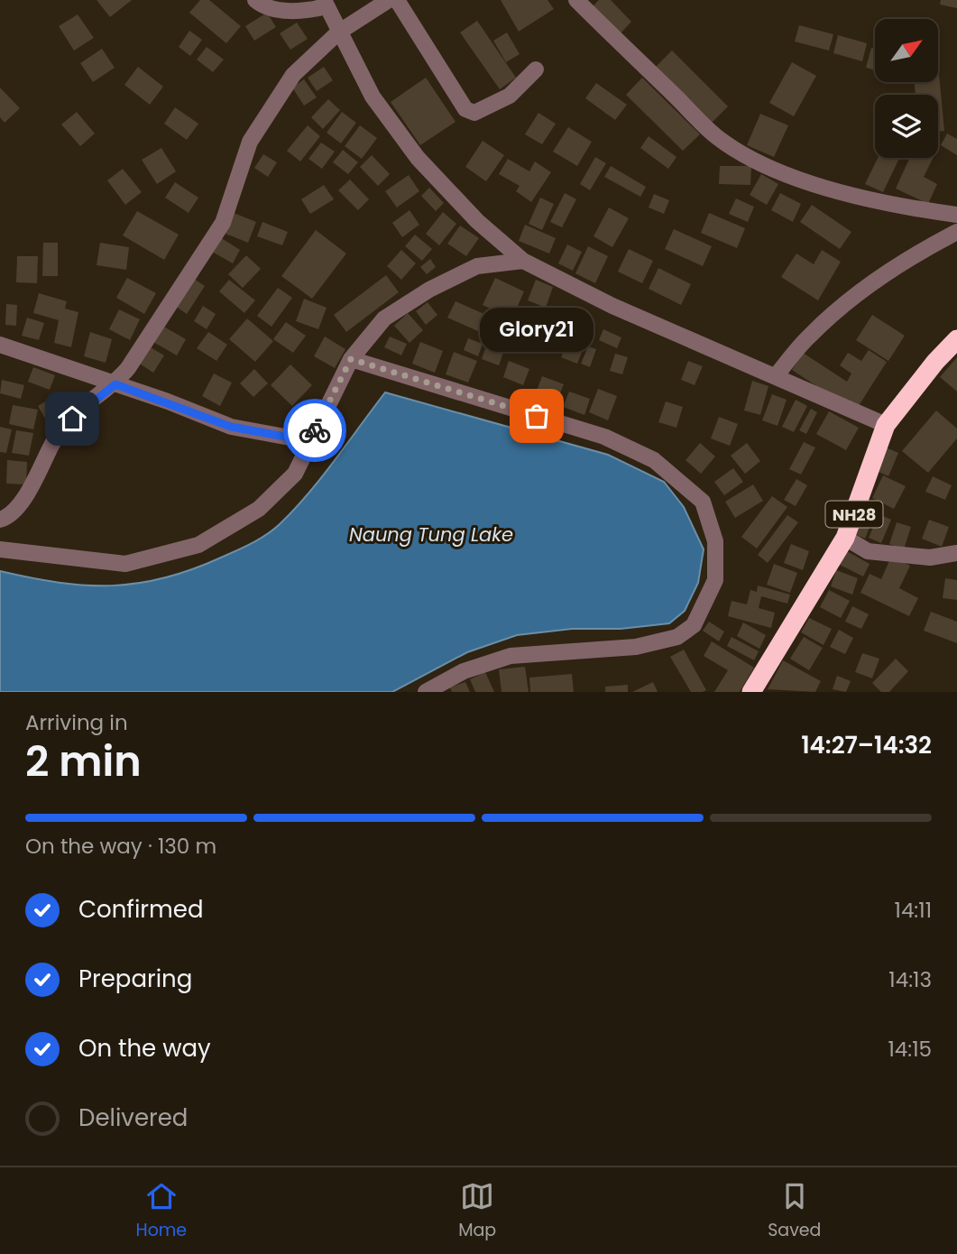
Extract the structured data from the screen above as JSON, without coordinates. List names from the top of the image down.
{
  "streets": {
    "highway": ["NH28"]
  },
  "water": ["Naung Tung Lake"],
  "places": ["Glory21"],
  "north": "top right",
  "page": {
    "bubble": "Glory21",
    "heading": ["2 min", "Arriving in", "14:27–14:32"],
    "bar": "On the way · 130 m",
    "list": [
      ["Confirmed", "14:11"],
      ["Preparing", "14:13"],
      ["On the way", "14:15"],
      "Delivered"
    ],
    "tabs": ["Home", "Map", "Saved"]
  }
}
